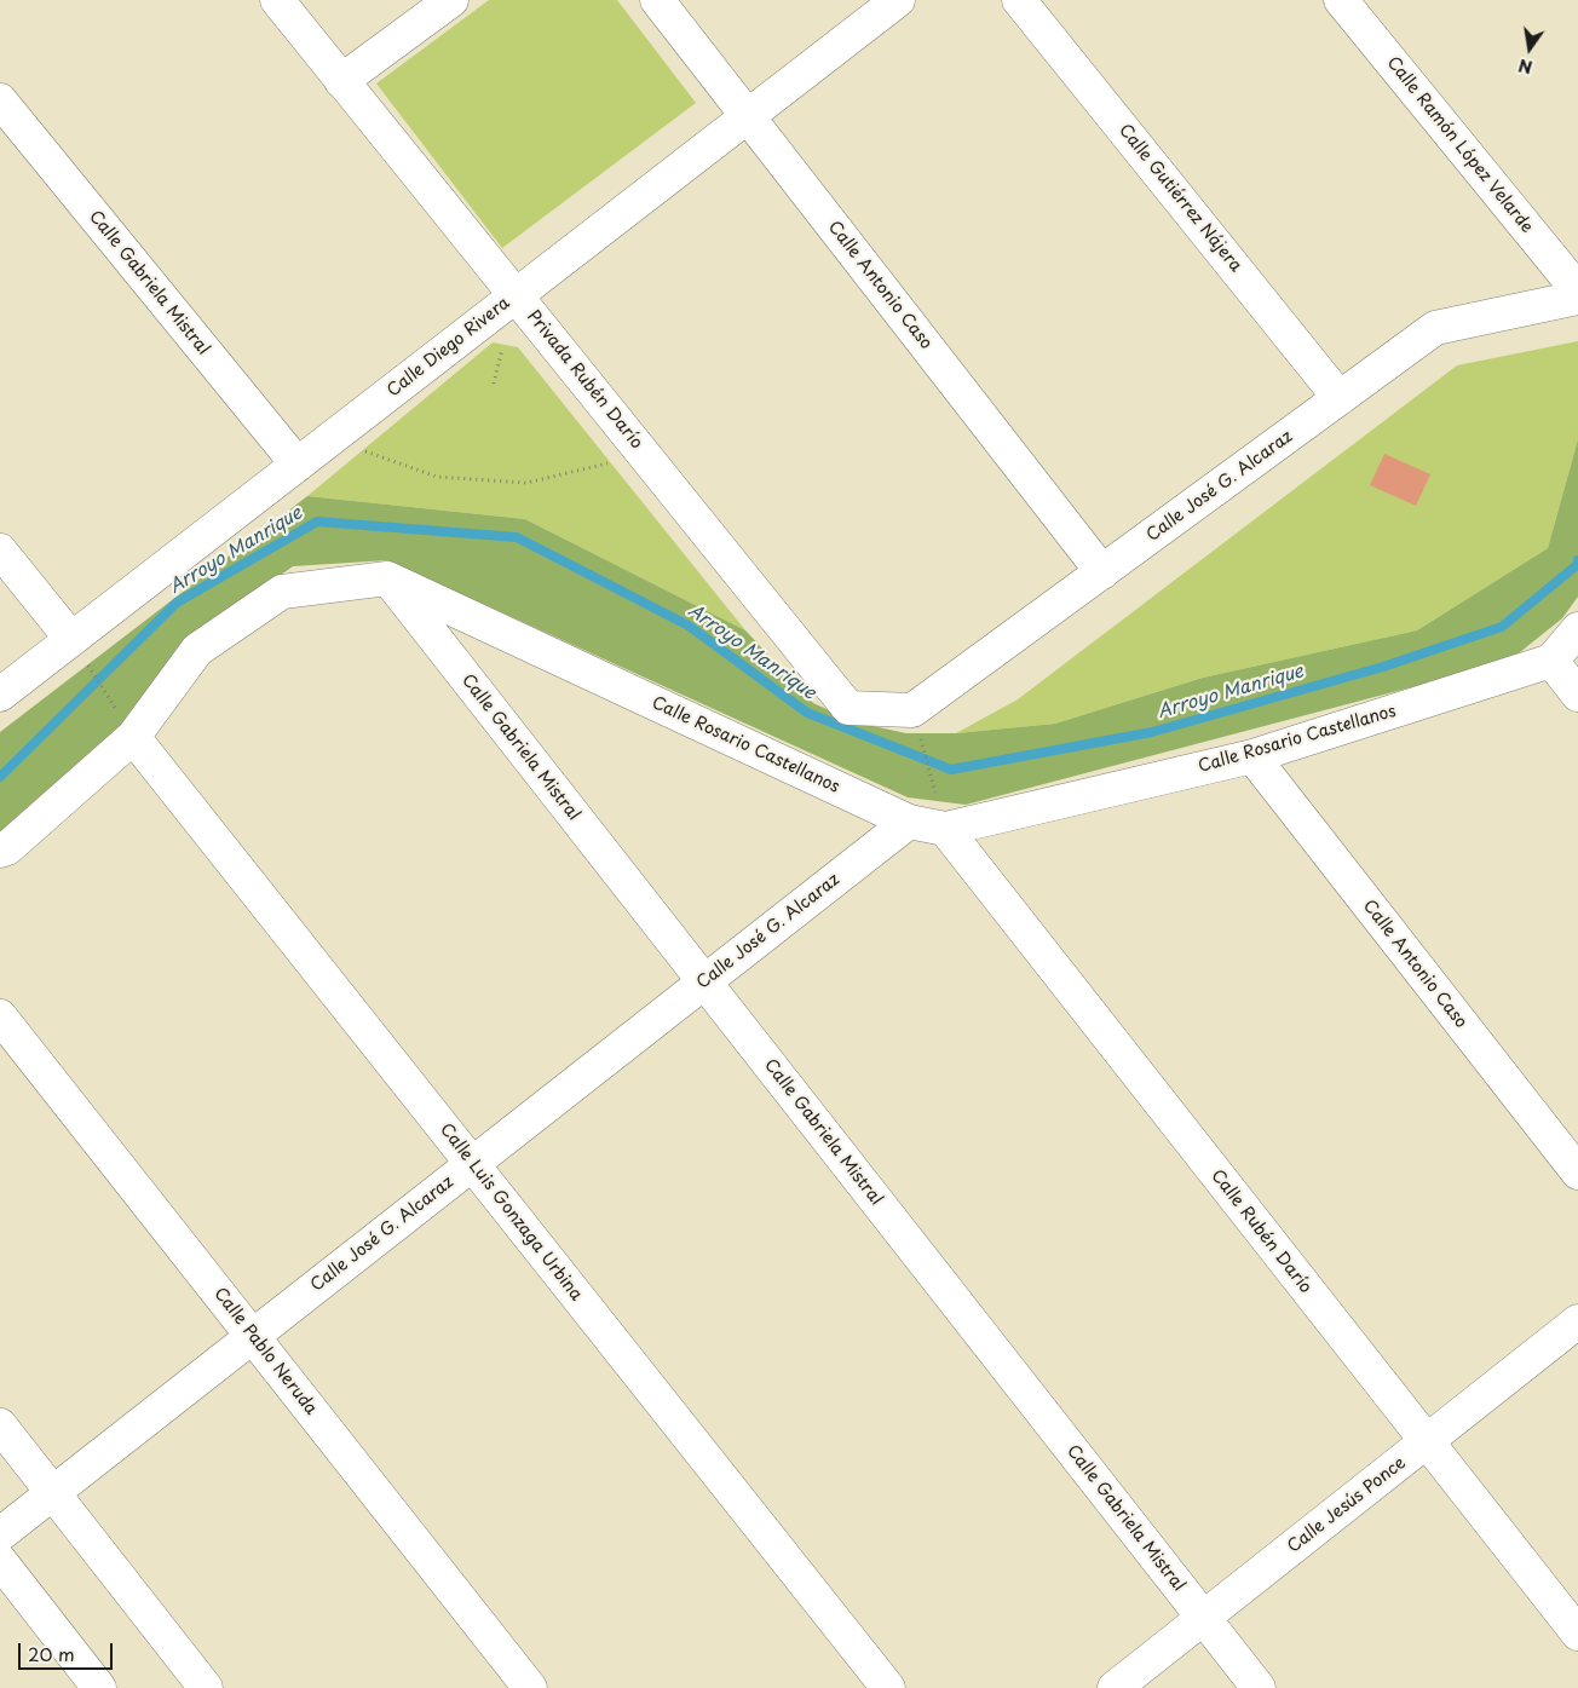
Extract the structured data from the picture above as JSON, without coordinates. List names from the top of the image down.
{
  "streets": {
    "street": [
      "Calle Ramón López Velarde",
      "Calle Gutiérrez Nájera",
      "Calle Gabriela Mistral",
      "Calle Antonio Caso",
      "Calle Diego Rivera",
      "Privada Rubén Darío",
      "Calle José G. Alcaraz",
      "Calle Rosario Castellanos",
      "Calle Luis Gonzaga Urbina",
      "Calle Rubén Darío",
      "Calle Pablo Neruda",
      "Calle Jesús Ponce"
    ]
  },
  "crossings": [
    ["Calle Gutiérrez Nájera", "Calle José G. Alcaraz"],
    ["Calle Gabriela Mistral", "Calle Diego Rivera"],
    ["Calle Gabriela Mistral", "Calle José G. Alcaraz"],
    ["Calle Gabriela Mistral", "Calle Rosario Castellanos"],
    ["Calle Gabriela Mistral", "Calle Jesús Ponce"],
    ["Calle Antonio Caso", "Calle Diego Rivera"],
    ["Calle Antonio Caso", "Calle José G. Alcaraz"],
    ["Calle Antonio Caso", "Calle Rosario Castellanos"],
    ["Calle Diego Rivera", "Privada Rubén Darío"],
    ["Privada Rubén Darío", "Calle José G. Alcaraz"],
    ["Calle José G. Alcaraz", "Calle Rosario Castellanos"],
    ["Calle José G. Alcaraz", "Calle Luis Gonzaga Urbina"],
    ["Calle José G. Alcaraz", "Calle Pablo Neruda"],
    ["Calle Rosario Castellanos", "Calle Rubén Darío"],
    ["Calle Rubén Darío", "Calle Jesús Ponce"]
  ],
  "water": ["Arroyo Manrique"],
  "scale_bar": "20 m",
  "north": "bottom"
}
